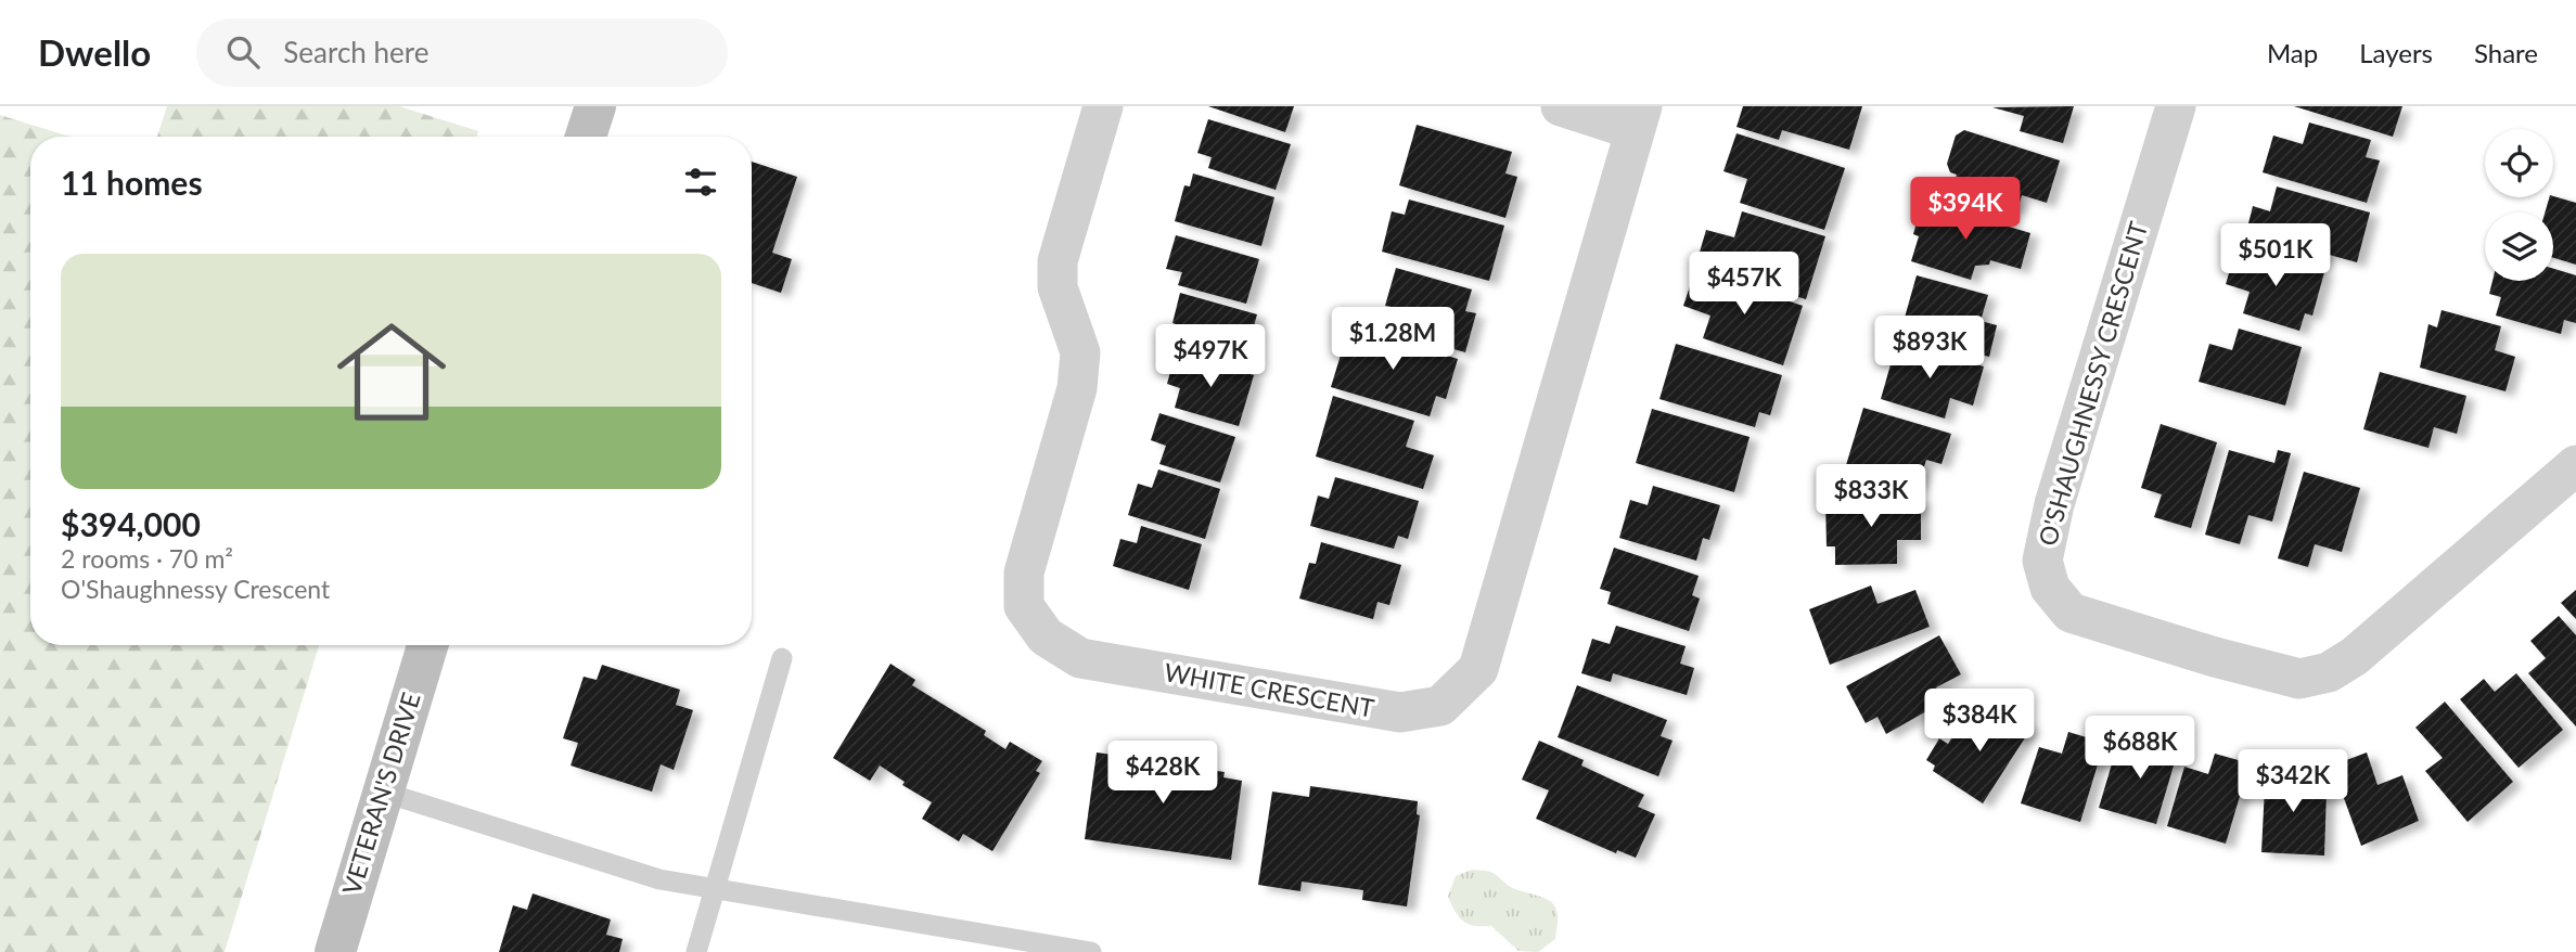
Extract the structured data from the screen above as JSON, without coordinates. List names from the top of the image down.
{
  "streets": {
    "main road": ["VETERAN'S DRIVE"],
    "street": ["O'SHAUGHNESSY CRESCENT", "WHITE CRESCENT"]
  },
  "page": {
    "header": "Dwello",
    "search": "Search here",
    "nav": ["Map", "Layers", "Share"],
    "heading": "11 homes",
    "price": [
      "$394K",
      "$501K",
      "$457K",
      "$1.28M",
      "$893K",
      "$497K",
      "$833K",
      "$384K",
      "$688K",
      "$428K",
      "$342K"
    ],
    "list": [
      {
        "name": "$394,000",
        "note": "2 rooms · 70 m² · O'Shaughnessy Crescent"
      }
    ]
  }
}
